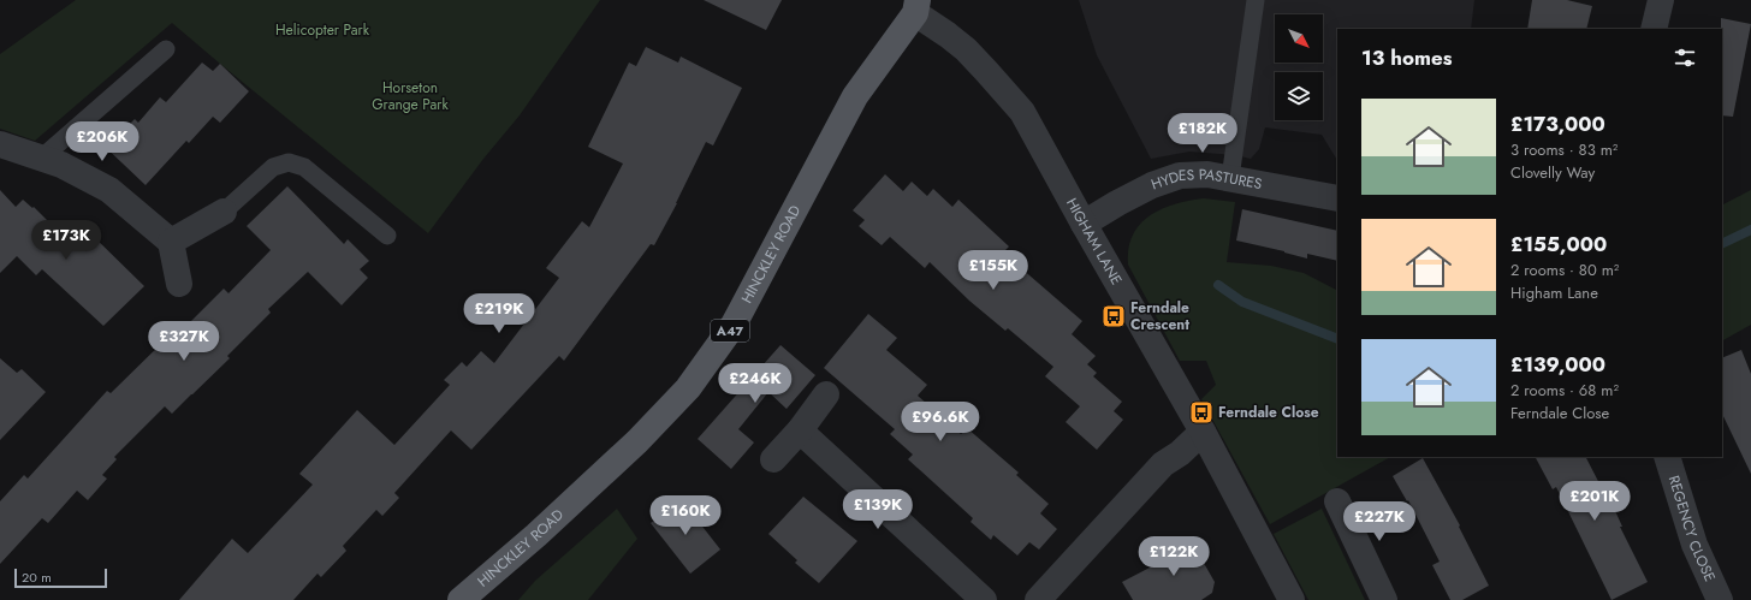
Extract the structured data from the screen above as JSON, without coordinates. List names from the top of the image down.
{
  "streets": {
    "main road": ["HINCKLEY ROAD", "A47"],
    "street": ["HYDES PASTURES", "HIGHAM LANE", "REGENCY CLOSE"]
  },
  "crossings": [
    ["HYDES PASTURES", "HIGHAM LANE"],
    ["HIGHAM LANE", "HINCKLEY ROAD"]
  ],
  "parks": ["Helicopter Park", "Horseton Grange Park"],
  "places": {
    "bus stop": ["Ferndale Crescent", "Ferndale Close"]
  },
  "scale_bar": "20 m",
  "north": "bottom right",
  "page": {
    "heading": "13 homes",
    "list": [
      {
        "name": "£173,000",
        "note": "3 rooms · 83 m² · Clovelly Way"
      },
      {
        "name": "£155,000",
        "note": "2 rooms · 80 m² · Higham Lane"
      },
      {
        "name": "£139,000",
        "note": "2 rooms · 68 m² · Ferndale Close"
      }
    ],
    "price": [
      "£182K",
      "£206K",
      "£173K",
      "£155K",
      "£219K",
      "£327K",
      "£246K",
      "£96.6K",
      "£201K",
      "£139K",
      "£160K",
      "£227K",
      "£122K"
    ],
    "scale": "20 m"
  }
}
